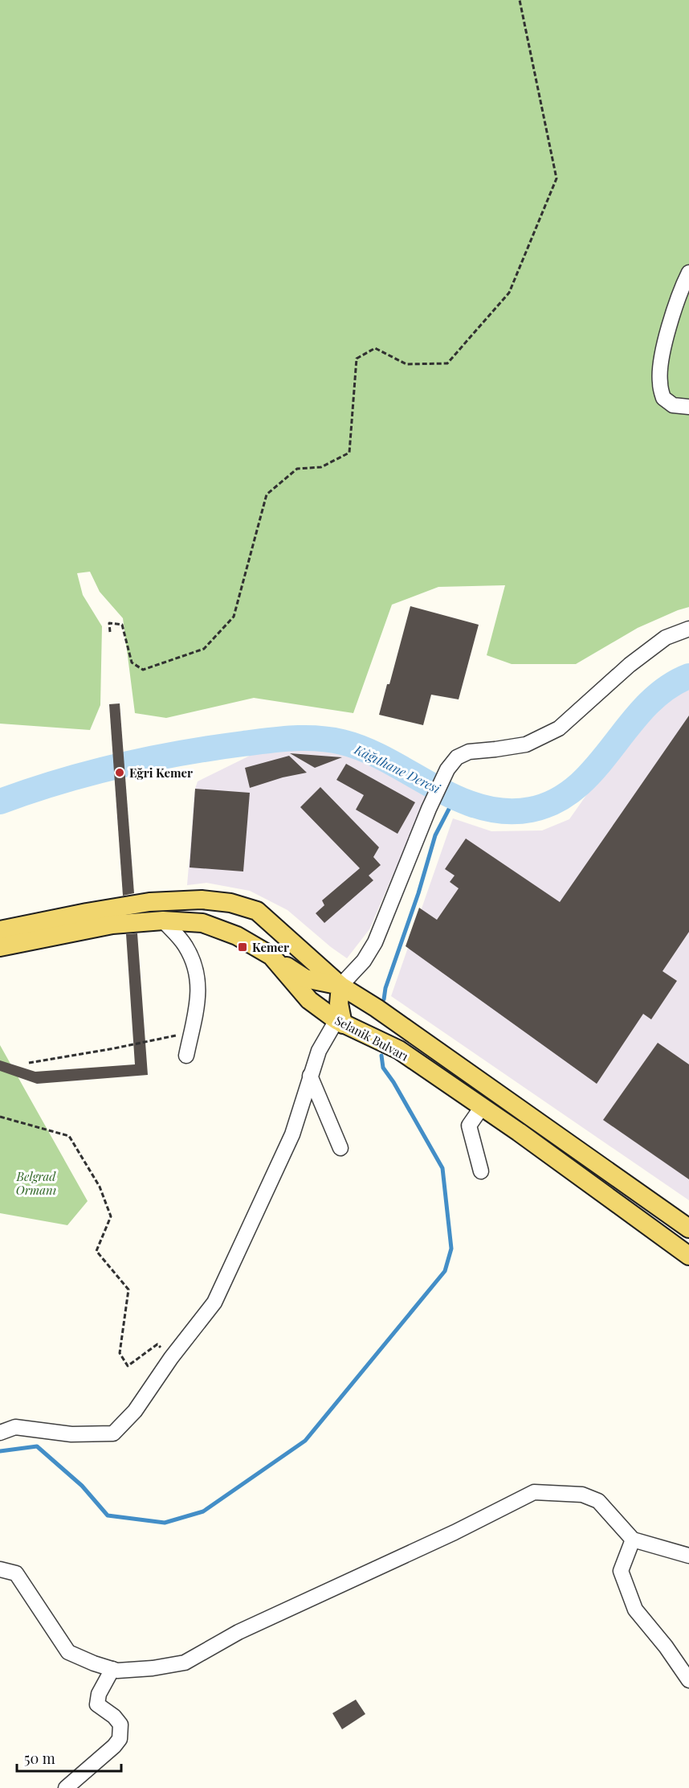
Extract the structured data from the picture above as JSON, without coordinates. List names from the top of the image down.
{
  "streets": {
    "main road": ["Selanik Bulvarı"]
  },
  "water": ["Kâğıthane Deresi"],
  "parks": ["Belgrad Ormanı"],
  "places": {
    "other": ["Eğri Kemer"],
    "transit": ["Kemer"]
  },
  "scale_bar": "50 m"
}
